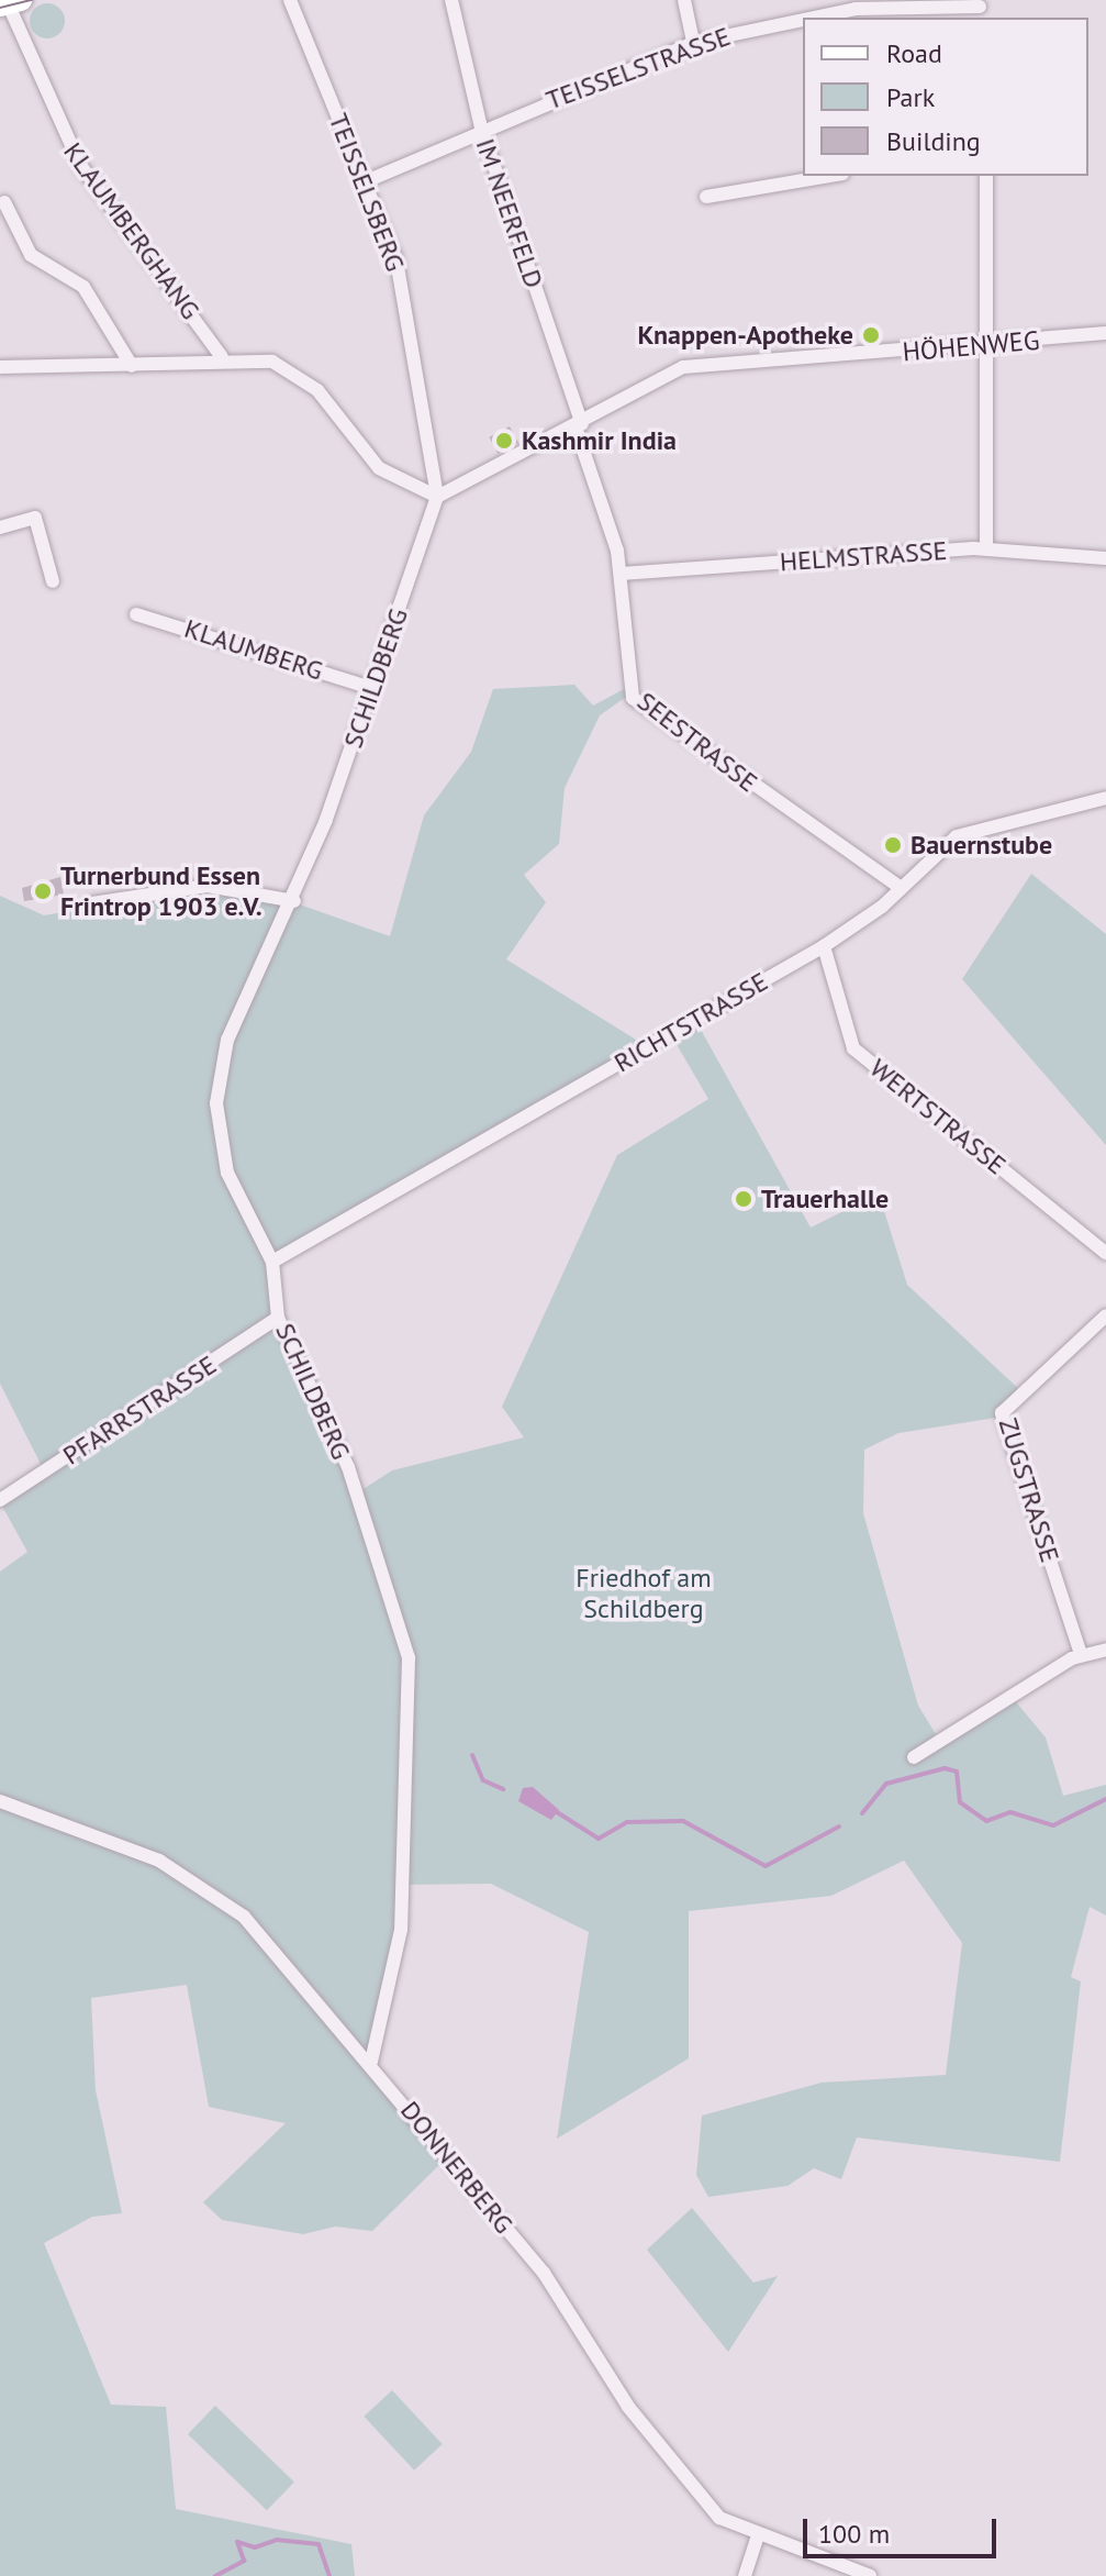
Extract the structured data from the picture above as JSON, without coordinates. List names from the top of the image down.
{
  "streets": {
    "street": [
      "TEISSELSTRASSE",
      "TEISSELSBERG",
      "IM NEERFELD",
      "KLAUMBERGHANG",
      "HÖHENWEG",
      "HELMSTRASSE",
      "KLAUMBERG",
      "SCHILDBERG",
      "SEESTRASSE",
      "RICHTSTRASSE",
      "WERTSTRASSE",
      "PFARRSTRASSE",
      "ZUGSTRASSE",
      "DONNERBERG"
    ]
  },
  "crossings": [
    ["TEISSELSTRASSE", "TEISSELSBERG"],
    ["TEISSELSTRASSE", "IM NEERFELD"],
    ["TEISSELSBERG", "HÖHENWEG"],
    ["TEISSELSBERG", "SCHILDBERG"],
    ["IM NEERFELD", "HÖHENWEG"],
    ["IM NEERFELD", "SEESTRASSE"],
    ["HÖHENWEG", "SCHILDBERG"],
    ["HÖHENWEG", "SEESTRASSE"],
    ["HELMSTRASSE", "SEESTRASSE"],
    ["KLAUMBERG", "SCHILDBERG"],
    ["SCHILDBERG", "RICHTSTRASSE"],
    ["SCHILDBERG", "PFARRSTRASSE"],
    ["SCHILDBERG", "DONNERBERG"],
    ["SEESTRASSE", "RICHTSTRASSE"],
    ["RICHTSTRASSE", "WERTSTRASSE"]
  ],
  "parks": ["Friedhof am Schildberg"],
  "places": [
    "Knappen-Apotheke",
    "Kashmir India",
    "Bauernstube",
    "Turnerbund Essen Frintrop 1903 e.V.",
    "Trauerhalle"
  ],
  "legend": ["Road", "Park", "Building"],
  "scale_bar": "100 m"
}
